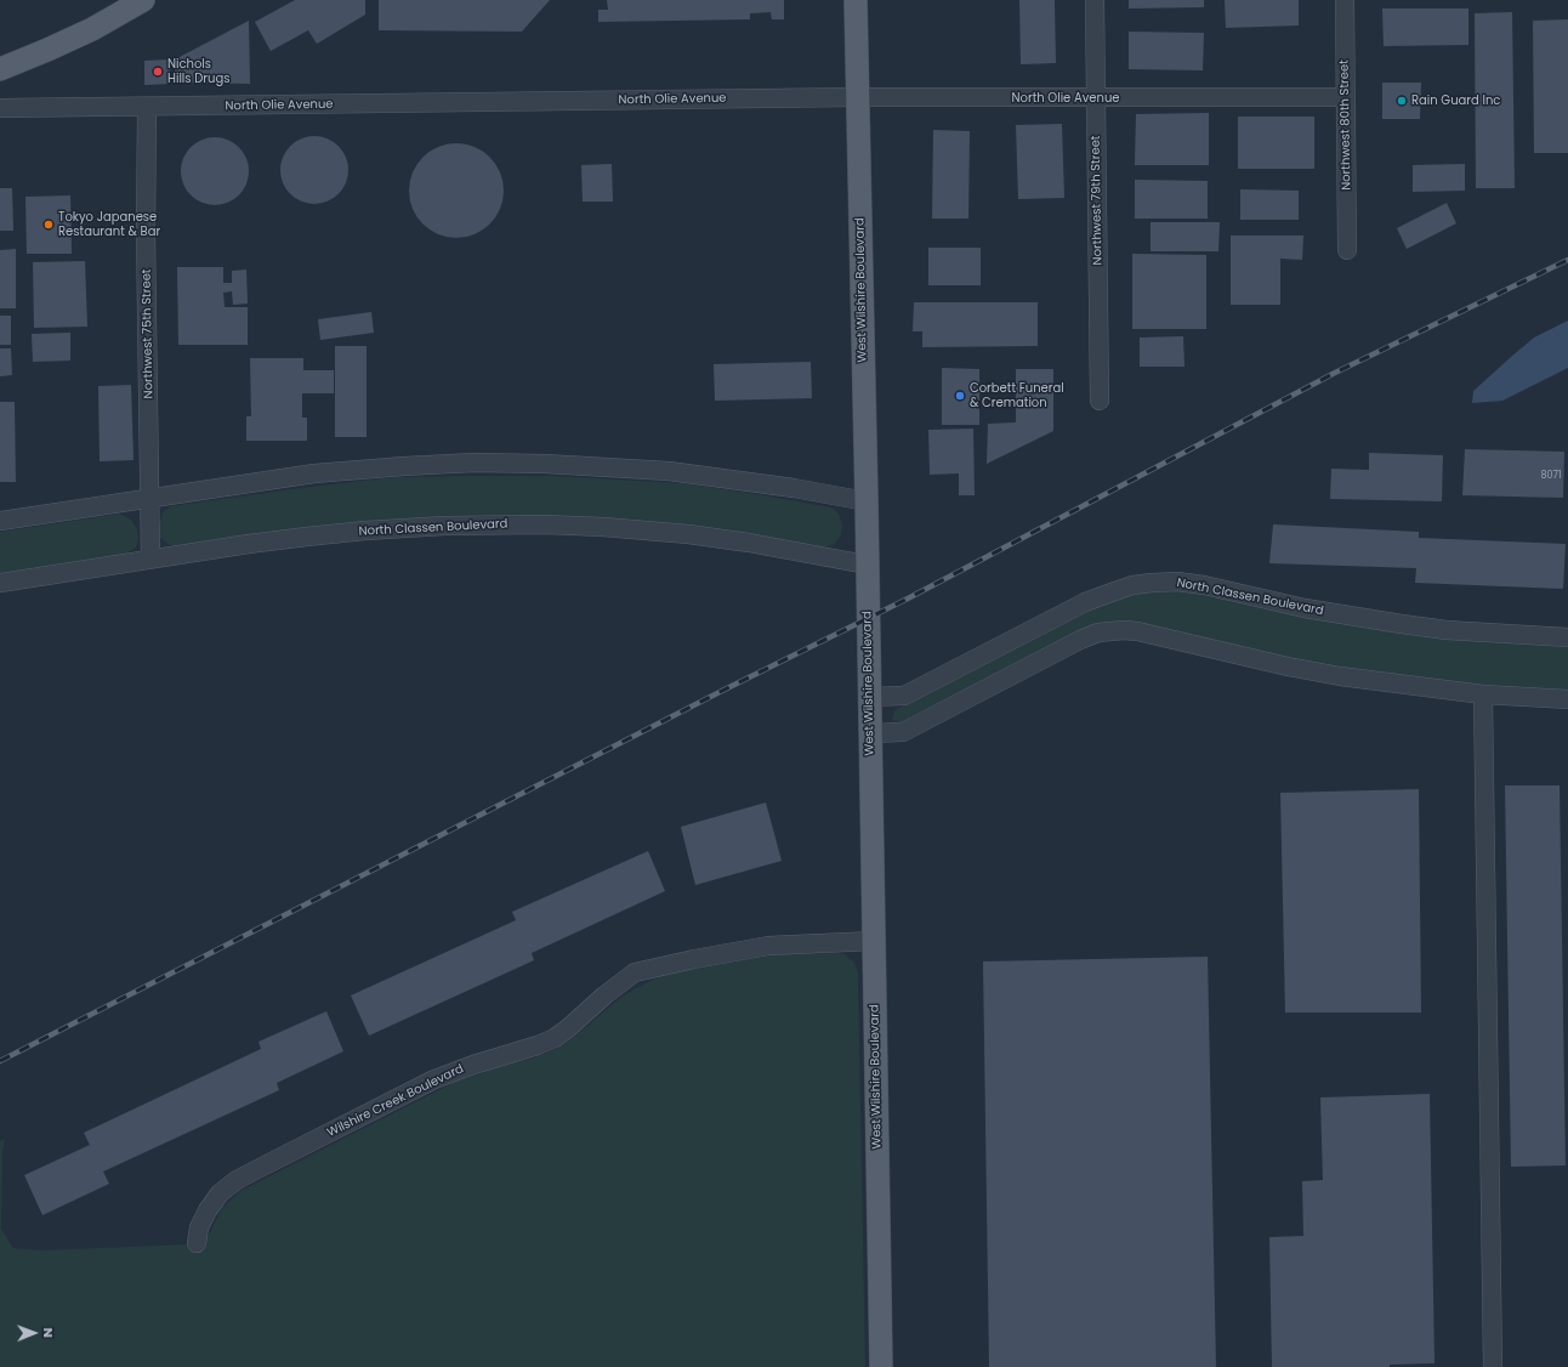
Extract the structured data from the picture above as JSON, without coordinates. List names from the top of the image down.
{
  "streets": {
    "main road": ["West Wilshire Boulevard"],
    "street": [
      "North Olie Avenue",
      "Northwest 80th Street",
      "Northwest 79th Street",
      "Northwest 75th Street",
      "North Classen Boulevard",
      "Wilshire Creek Boulevard"
    ]
  },
  "crossings": [
    ["North Olie Avenue", "Northwest 80th Street"],
    ["North Olie Avenue", "Northwest 79th Street"],
    ["North Olie Avenue", "West Wilshire Boulevard"],
    ["North Olie Avenue", "Northwest 75th Street"],
    ["West Wilshire Boulevard", "North Classen Boulevard"],
    ["West Wilshire Boulevard", "Wilshire Creek Boulevard"],
    ["Northwest 75th Street", "North Classen Boulevard"]
  ],
  "places": [
    "Nichols Hills Drugs",
    "Rain Guard Inc",
    "Tokyo Japanese Restaurant & Bar",
    "Corbett Funeral & Cremation"
  ],
  "house_numbers": ["8071"],
  "north": "right"
}
